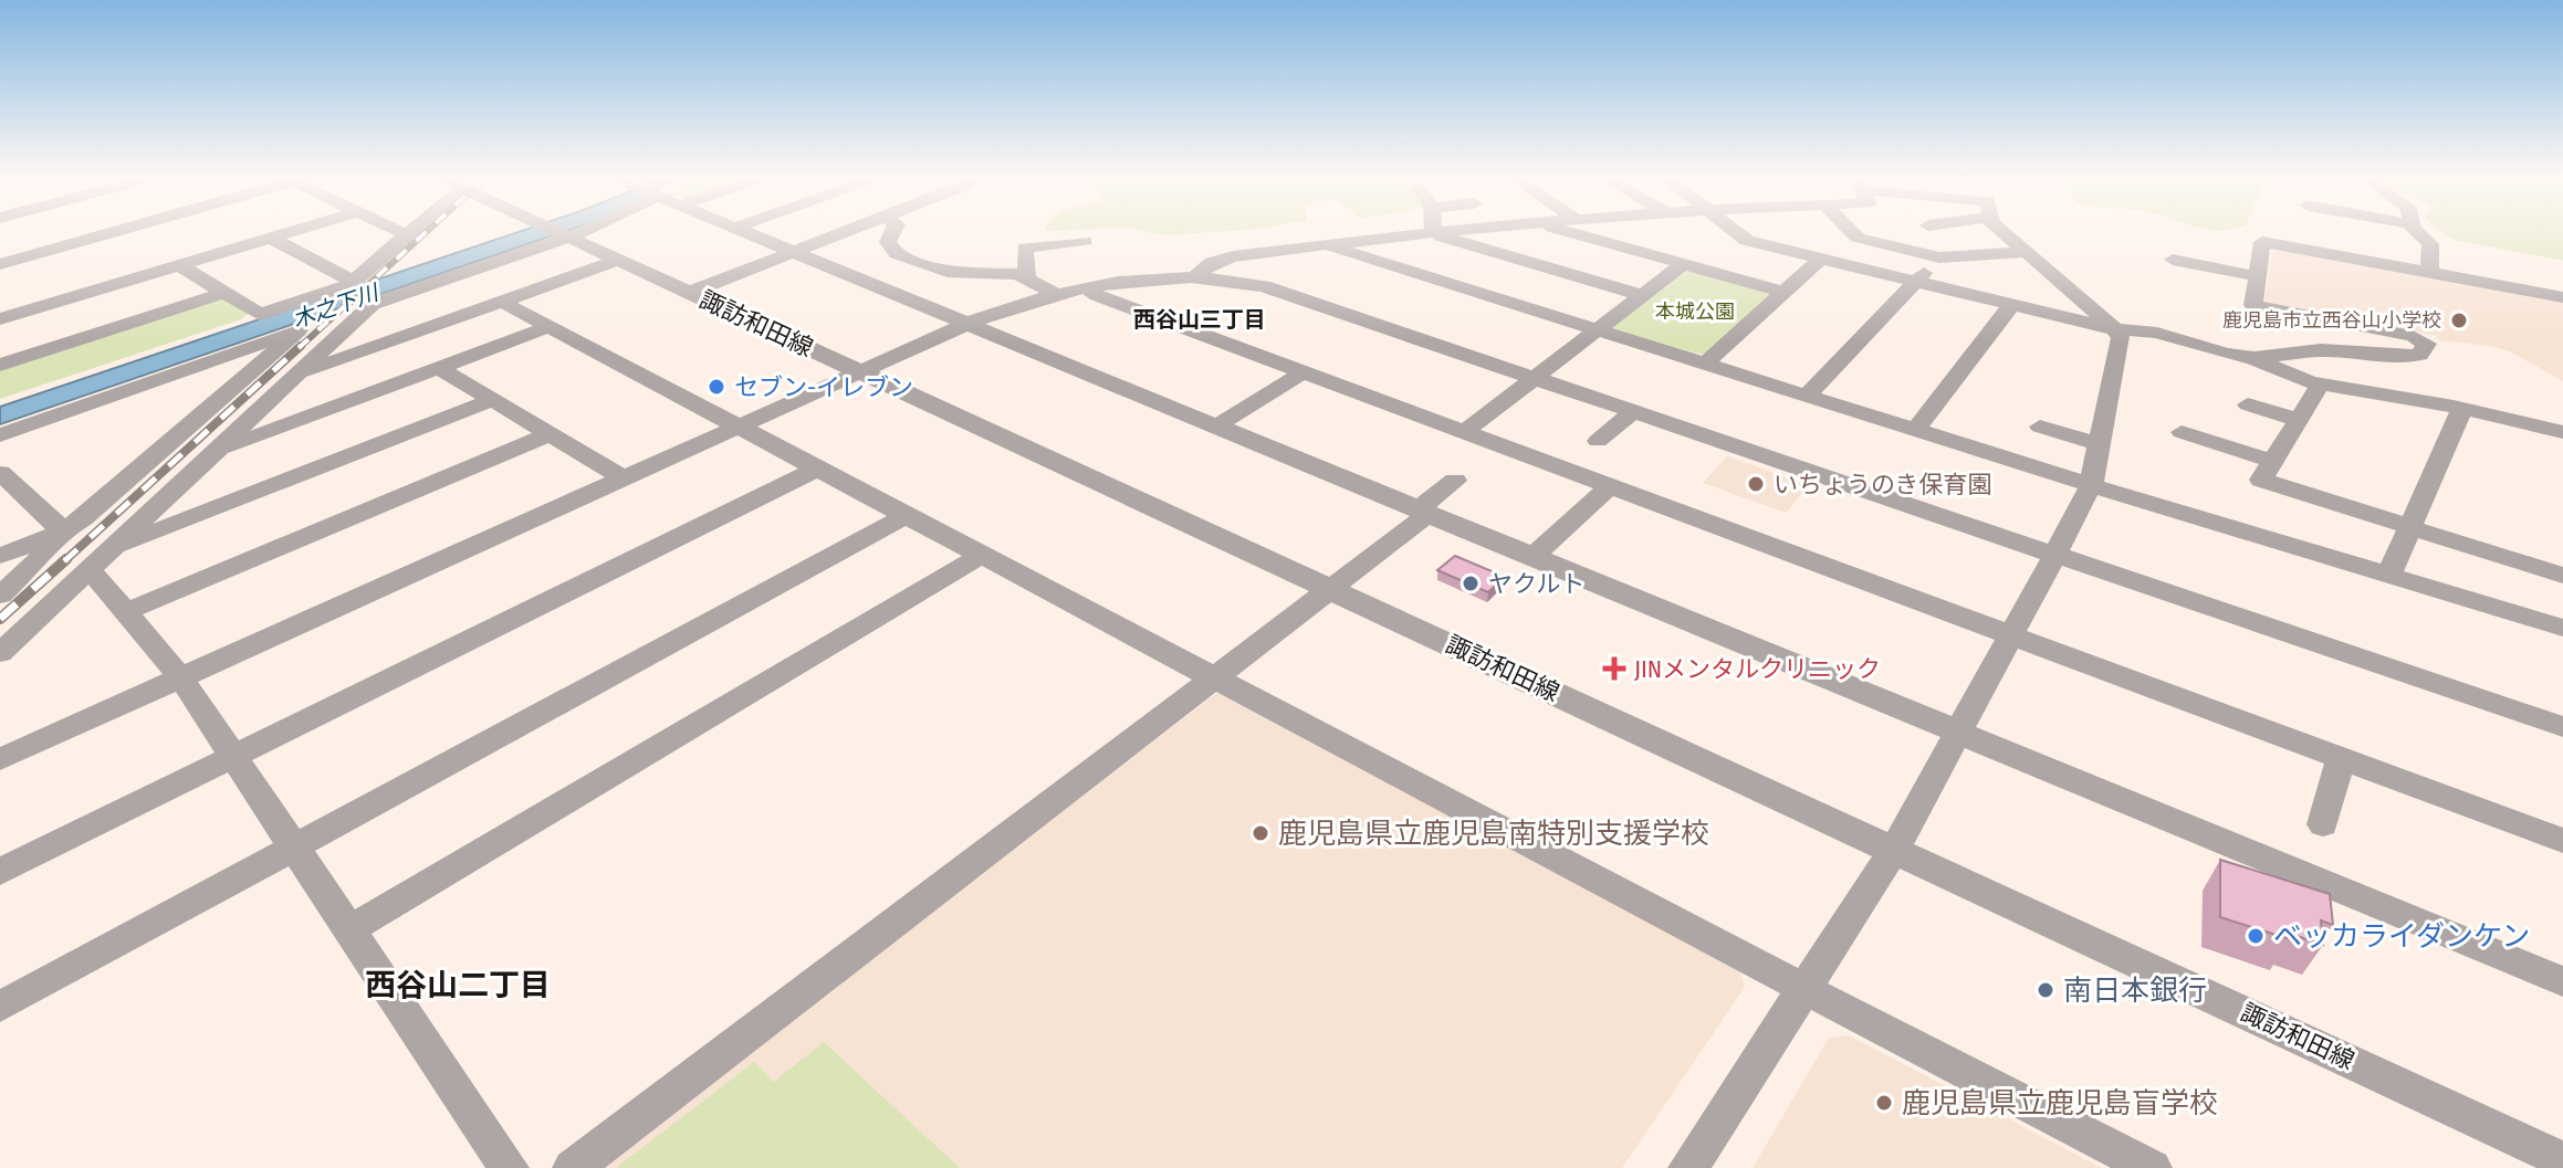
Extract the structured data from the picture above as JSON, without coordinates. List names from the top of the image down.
{
  "streets": {
    "street": ["諏訪和田線"]
  },
  "districts": ["西谷山三丁目", "西谷山二丁目"],
  "water": ["木之下川"],
  "parks": ["本城公園"],
  "places": {
    "other": [
      "鹿児島市立西谷山小学校",
      "セブン-イレブン",
      "いちょうのき保育園",
      "ヤクルト",
      "鹿児島県立鹿児島南特別支援学校",
      "ベッカライダンケン",
      "南日本銀行",
      "鹿児島県立鹿児島盲学校"
    ],
    "health": ["JINメンタルクリニック"]
  }
}
